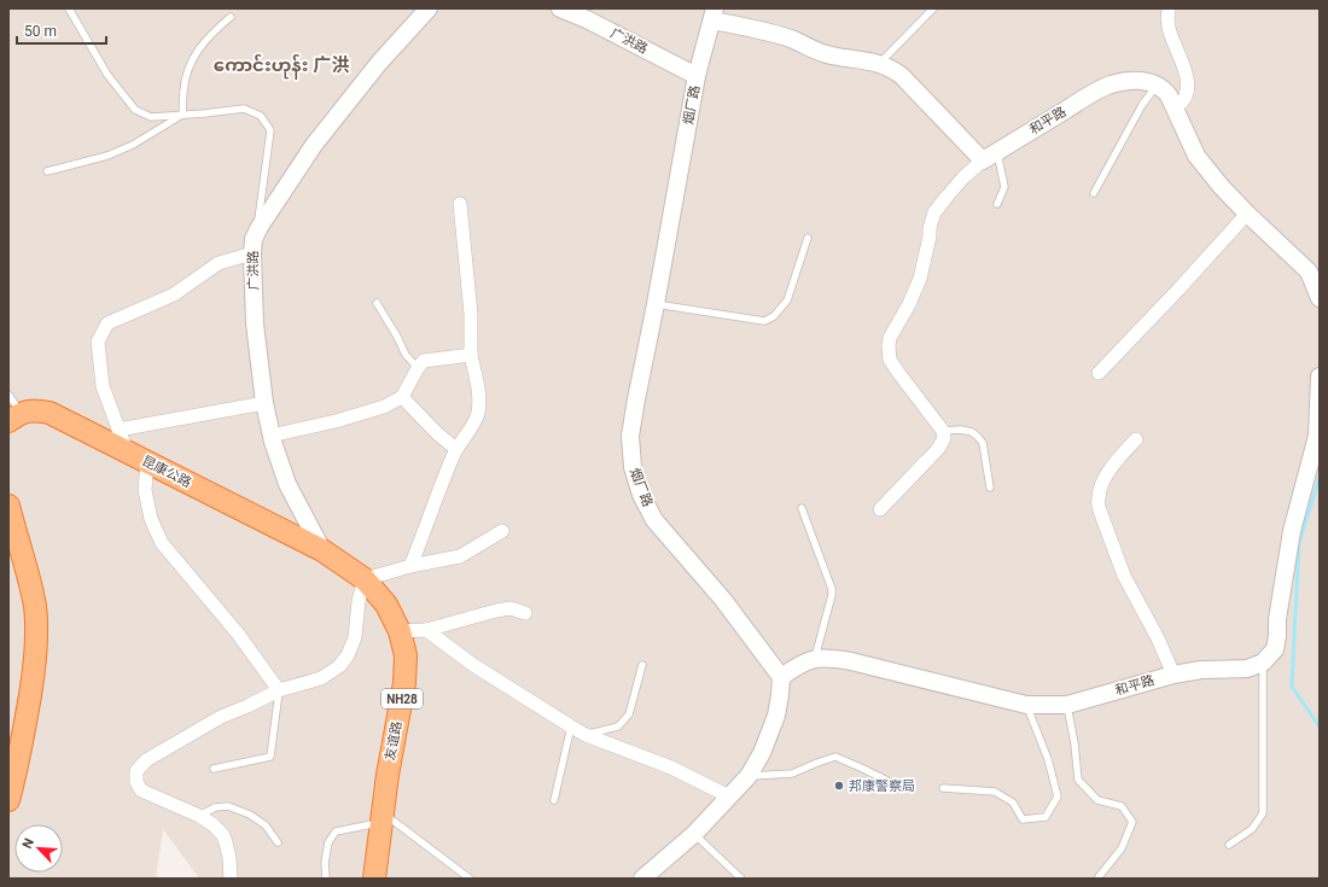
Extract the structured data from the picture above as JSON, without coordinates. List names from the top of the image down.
{
  "streets": {
    "highway": ["昆康公路", "NH28", "友谊路"],
    "street": ["广洪路", "烟厂路", "和平路"]
  },
  "crossings": [
    ["广洪路", "烟厂路"],
    ["广洪路", "昆康公路"],
    ["广洪路", "友谊路"],
    ["烟厂路", "和平路"],
    ["昆康公路", "友谊路"]
  ],
  "districts": ["ကောင်းဟုန်း 广洪"],
  "places": ["邦康警察局"],
  "scale_bar": "50 m",
  "north": "top left"
}
